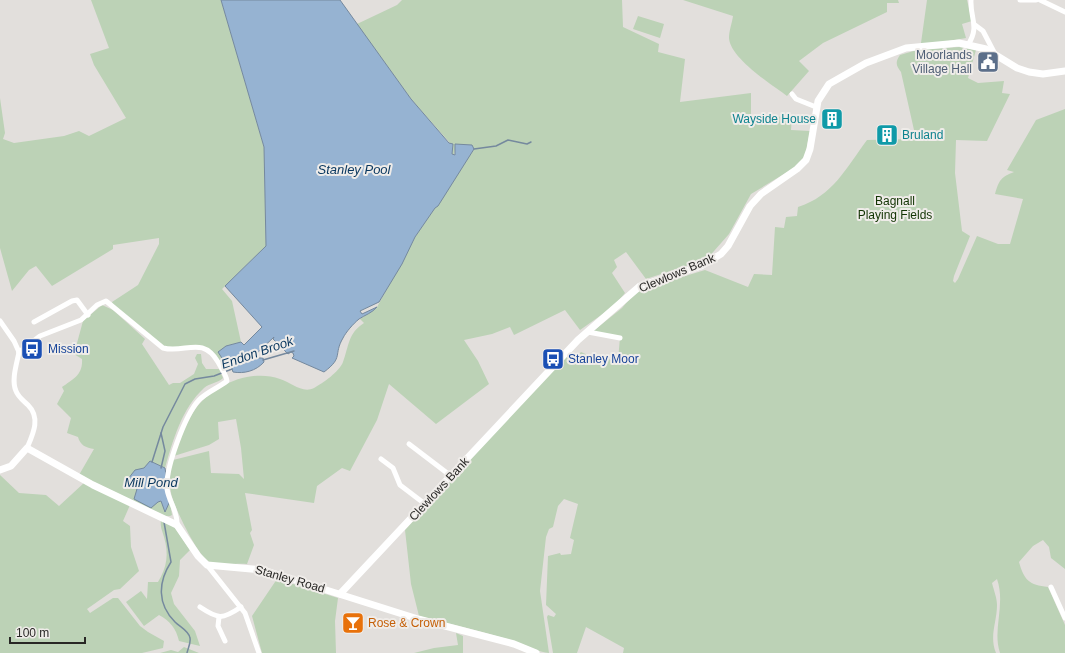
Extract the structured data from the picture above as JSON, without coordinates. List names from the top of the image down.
{
  "streets": {
    "street": ["Clewlows Bank", "Stanley Road"]
  },
  "crossings": [
    ["Clewlows Bank", "Stanley Road"]
  ],
  "water": ["Stanley Pool", "Endon Brook", "Mill Pond"],
  "parks": ["Bagnall Playing Fields"],
  "places": {
    "public building": ["Moorlands Village Hall"],
    "building": ["Wayside House", "Bruland"],
    "bus stop": ["Mission", "Stanley Moor"],
    "bar": ["Rose & Crown"]
  },
  "scale_bar": "100 m"
}
